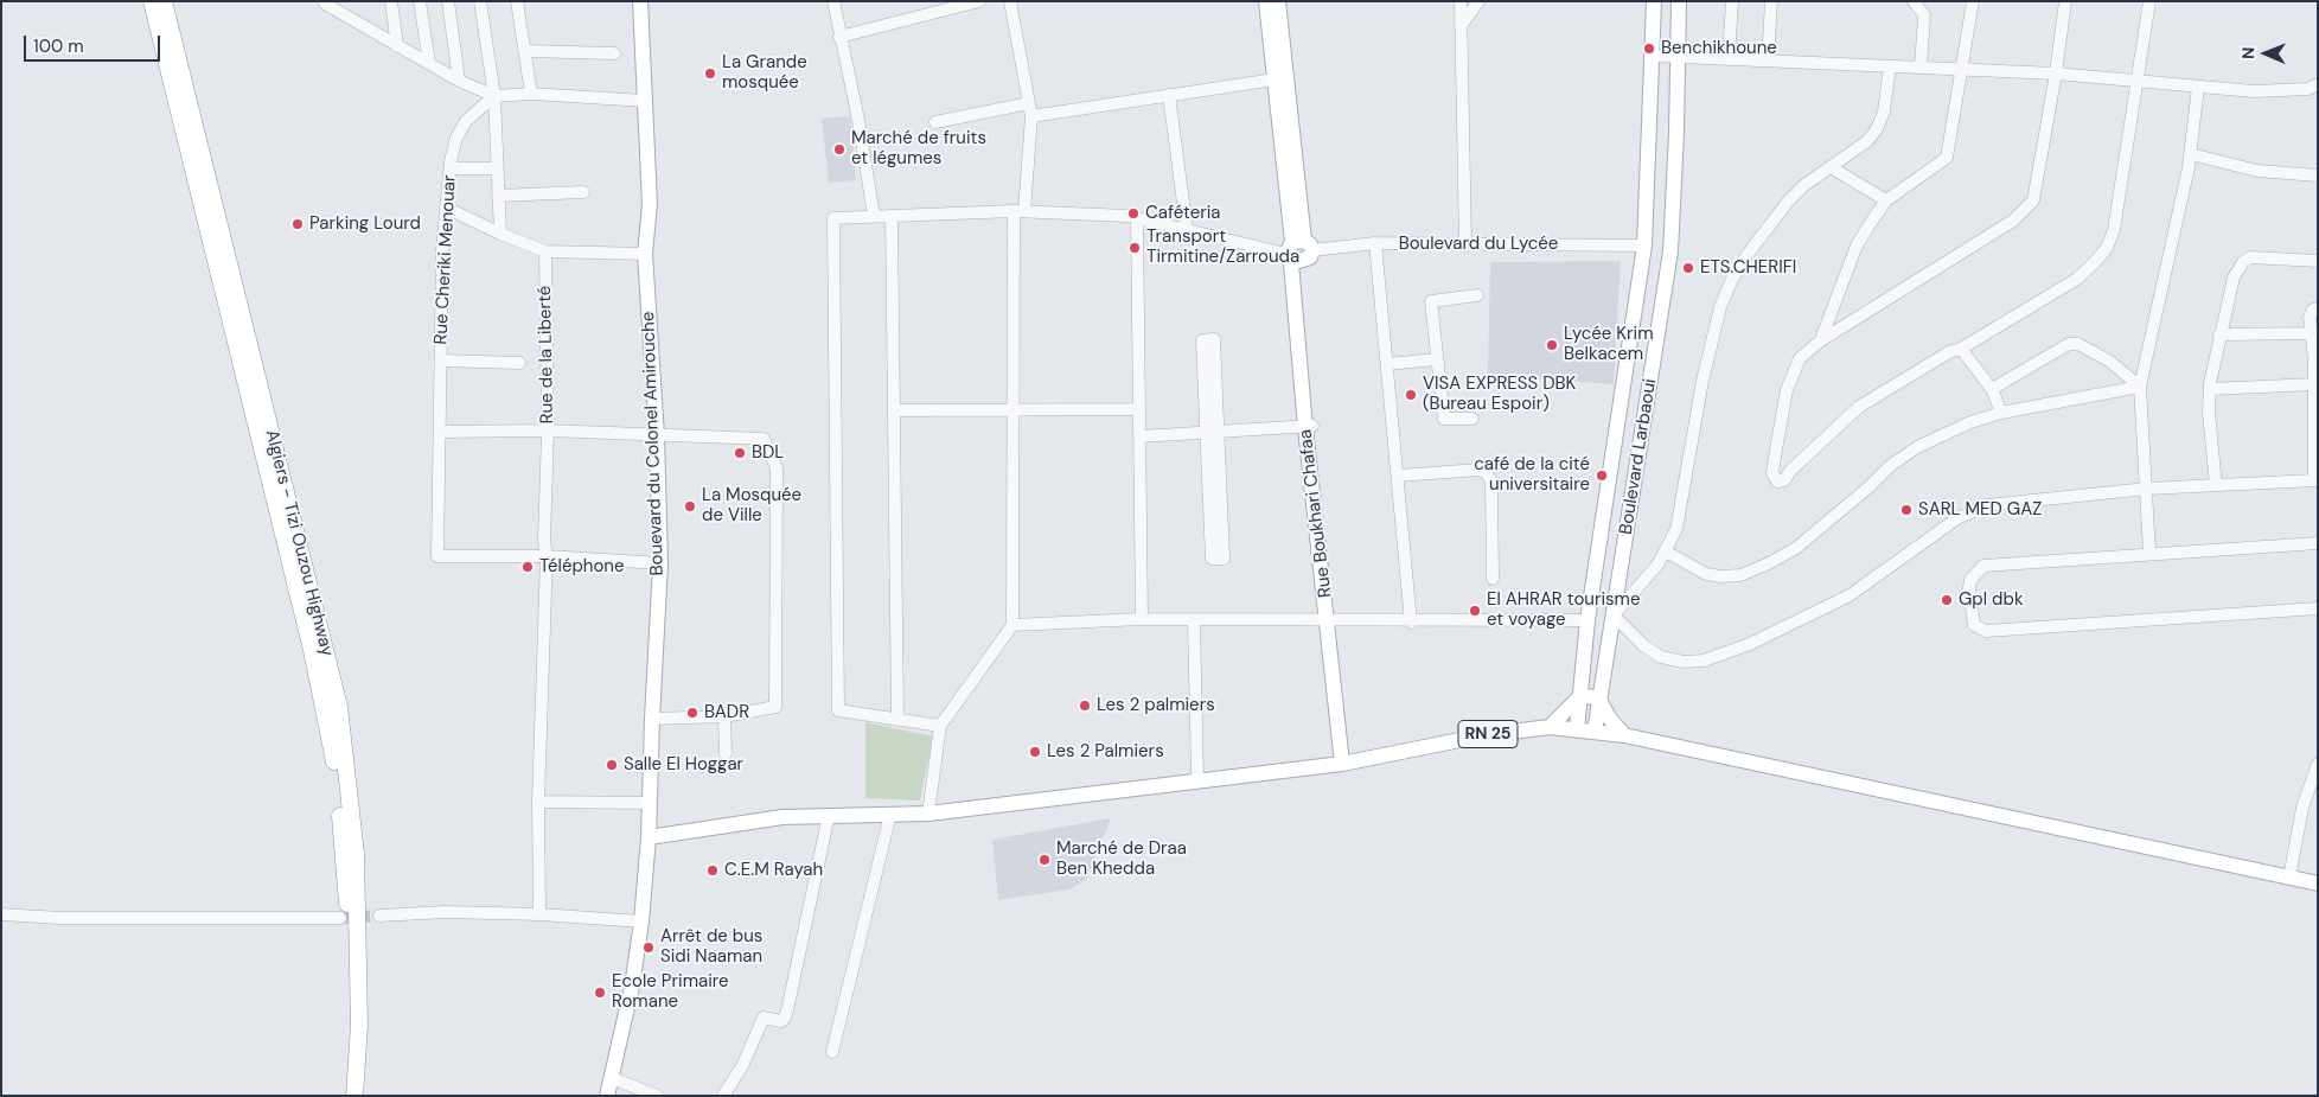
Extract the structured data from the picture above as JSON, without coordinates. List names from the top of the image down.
{
  "streets": {
    "highway": ["Algiers - Tizi Ouzou Highway"],
    "main road": [
      "Bouevard du Colonel Amirouche",
      "Boulevard Larbaoui",
      "Rue Boukhari Chafaa",
      "RN 25"
    ],
    "street": ["Boulevard du Lycée", "Rue Cheriki Menouar", "Rue de la Liberté"]
  },
  "crossings": [
    ["Boulevard du Lycée", "Boulevard Larbaoui"],
    ["Boulevard du Lycée", "Rue Boukhari Chafaa"],
    ["Rue Cheriki Menouar", "Rue de la Liberté"],
    ["Bouevard du Colonel Amirouche", "RN 25"],
    ["Boulevard Larbaoui", "RN 25"],
    ["Rue Boukhari Chafaa", "RN 25"]
  ],
  "places": [
    "Benchikhoune",
    "La Grande mosquée",
    "Marché de fruits et légumes",
    "Caféteria",
    "Parking Lourd",
    "Transport Tirmitine/Zarrouda",
    "ETS.CHERIFI",
    "Lycée Krim Belkacem",
    "VISA EXPRESS DBK (Bureau Espoir)",
    "BDL",
    "café de la cité universitaire",
    "La Mosquée de Ville",
    "SARL MED GAZ",
    "Téléphone",
    "Gpl dbk",
    "El AHRAR tourisme et voyage",
    "Les 2 palmiers",
    "BADR",
    "Les 2 Palmiers",
    "Salle El Hoggar",
    "Marché de Draa Ben Khedda",
    "C.E.M Rayah",
    "Arrêt de bus Sidi Naaman",
    "Ecole Primaire Romane"
  ],
  "scale_bar": "100 m",
  "north": "left"
}
